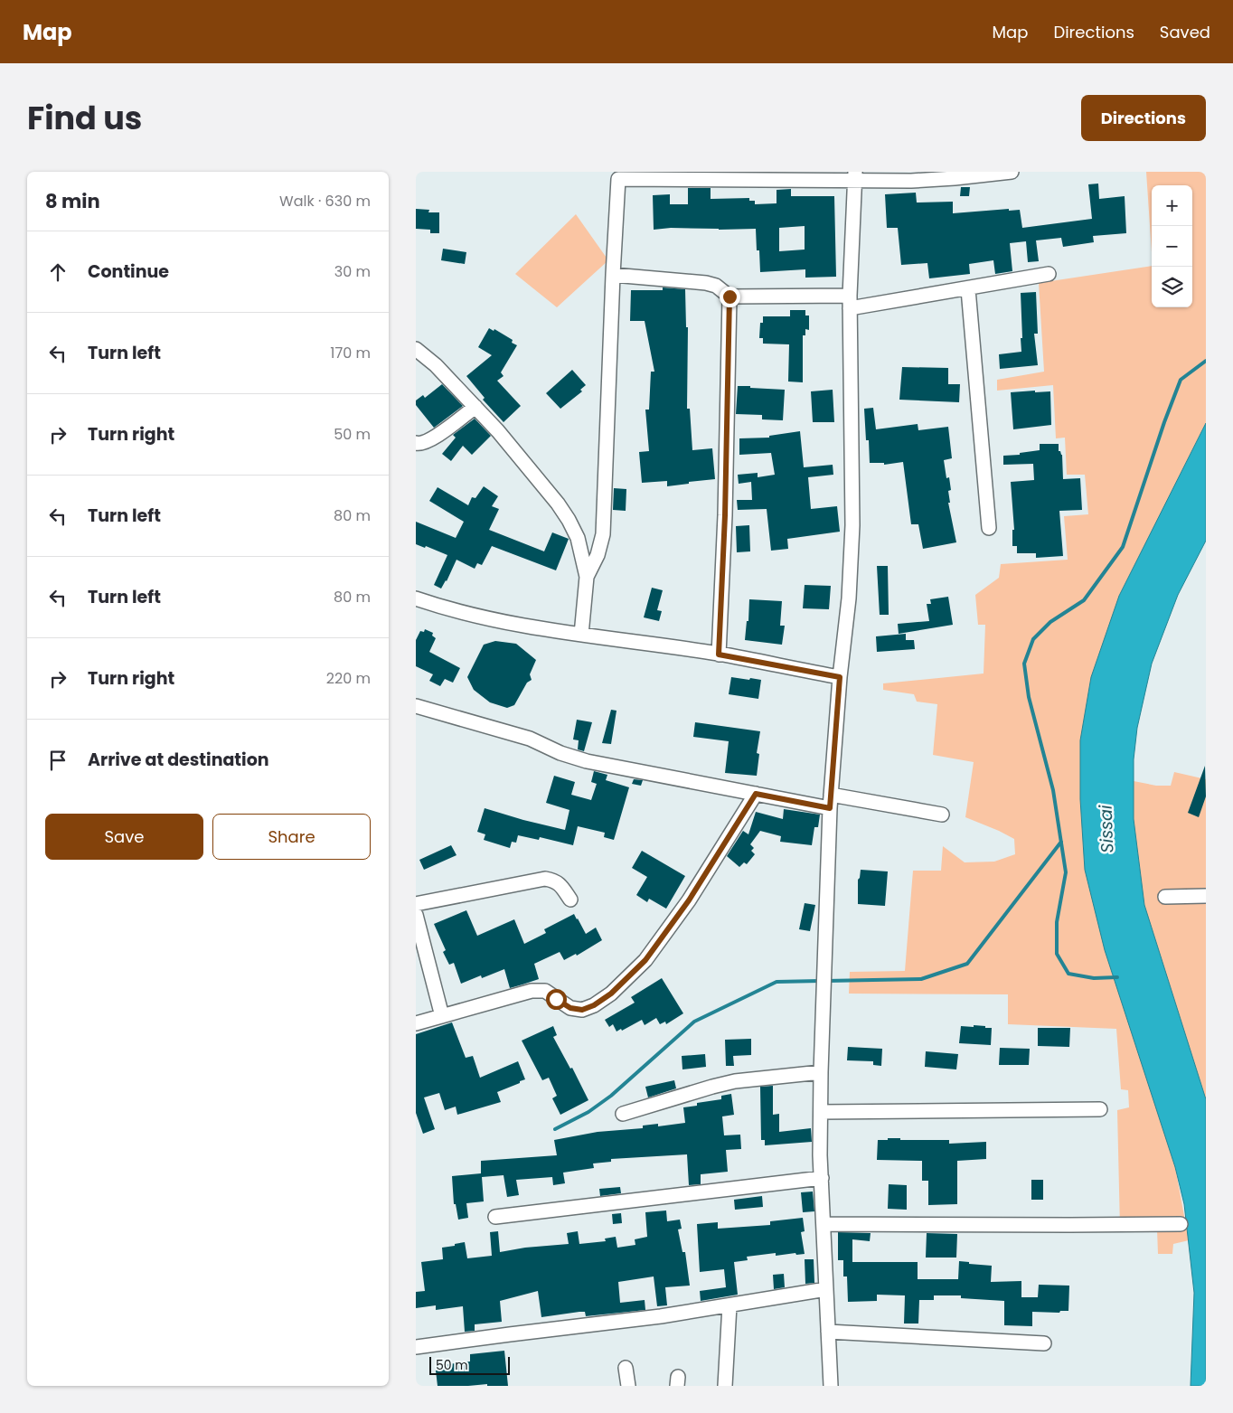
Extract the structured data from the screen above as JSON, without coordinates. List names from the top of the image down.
{
  "water": ["Sissai"],
  "scale_bar": "50 m",
  "page": {
    "header": "Map",
    "nav": ["Map", "Directions", "Saved"],
    "title": "Find us",
    "buttons": [
      "Directions",
      ["Save", "Share"]
    ],
    "heading": ["8 min", "Walk · 630 m"],
    "map_buttons": ["+", "−"],
    "list": [
      ["Continue", "30 m"],
      ["Turn left", "170 m"],
      ["Turn right", "50 m"],
      ["Turn left", "80 m"],
      ["Turn left", "80 m"],
      ["Turn right", "220 m"],
      "Arrive at destination"
    ],
    "scale": "50 m"
  }
}
